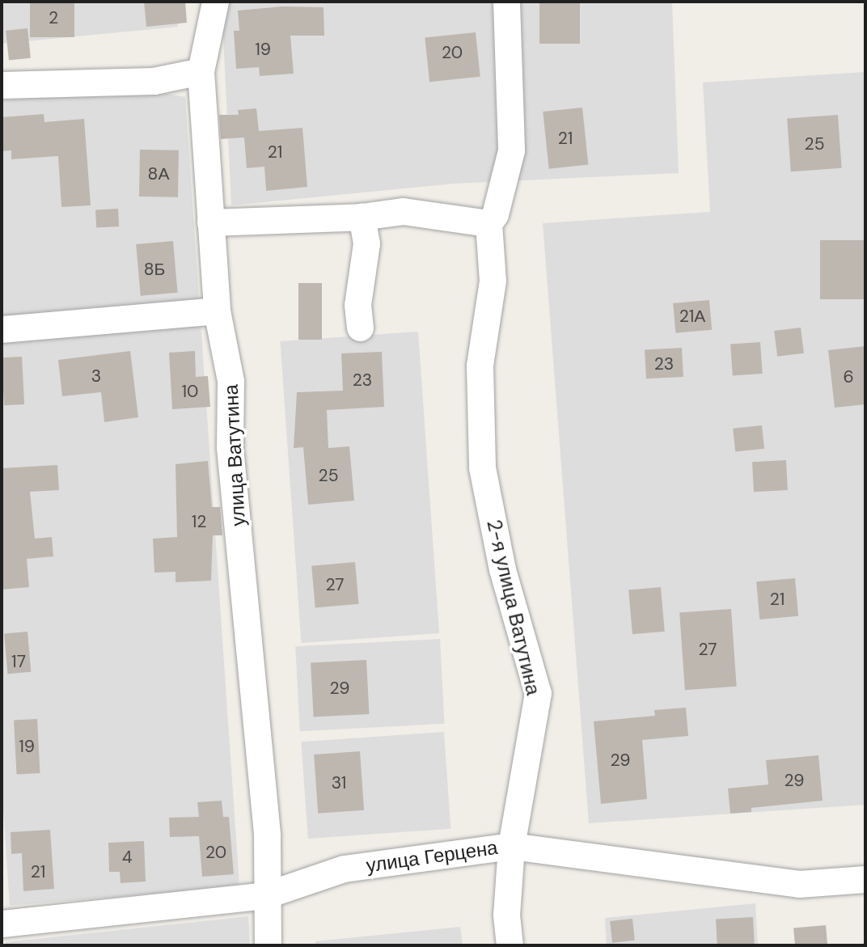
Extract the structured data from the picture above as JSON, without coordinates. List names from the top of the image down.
{
  "streets": {
    "street": ["улица Ватутина", "2-я улица Ватутина", "улица Герцена"]
  },
  "crossings": [
    ["улица Ватутина", "улица Герцена"],
    ["2-я улица Ватутина", "улица Герцена"]
  ],
  "house_numbers": [
    "2",
    "19",
    "20",
    "21",
    "25",
    "21",
    "8А",
    "8Б",
    "21А",
    "23",
    "3",
    "6",
    "23",
    "10",
    "25",
    "12",
    "27",
    "21",
    "27",
    "17",
    "29",
    "19",
    "29",
    "29",
    "31",
    "20",
    "4",
    "21"
  ]
}
